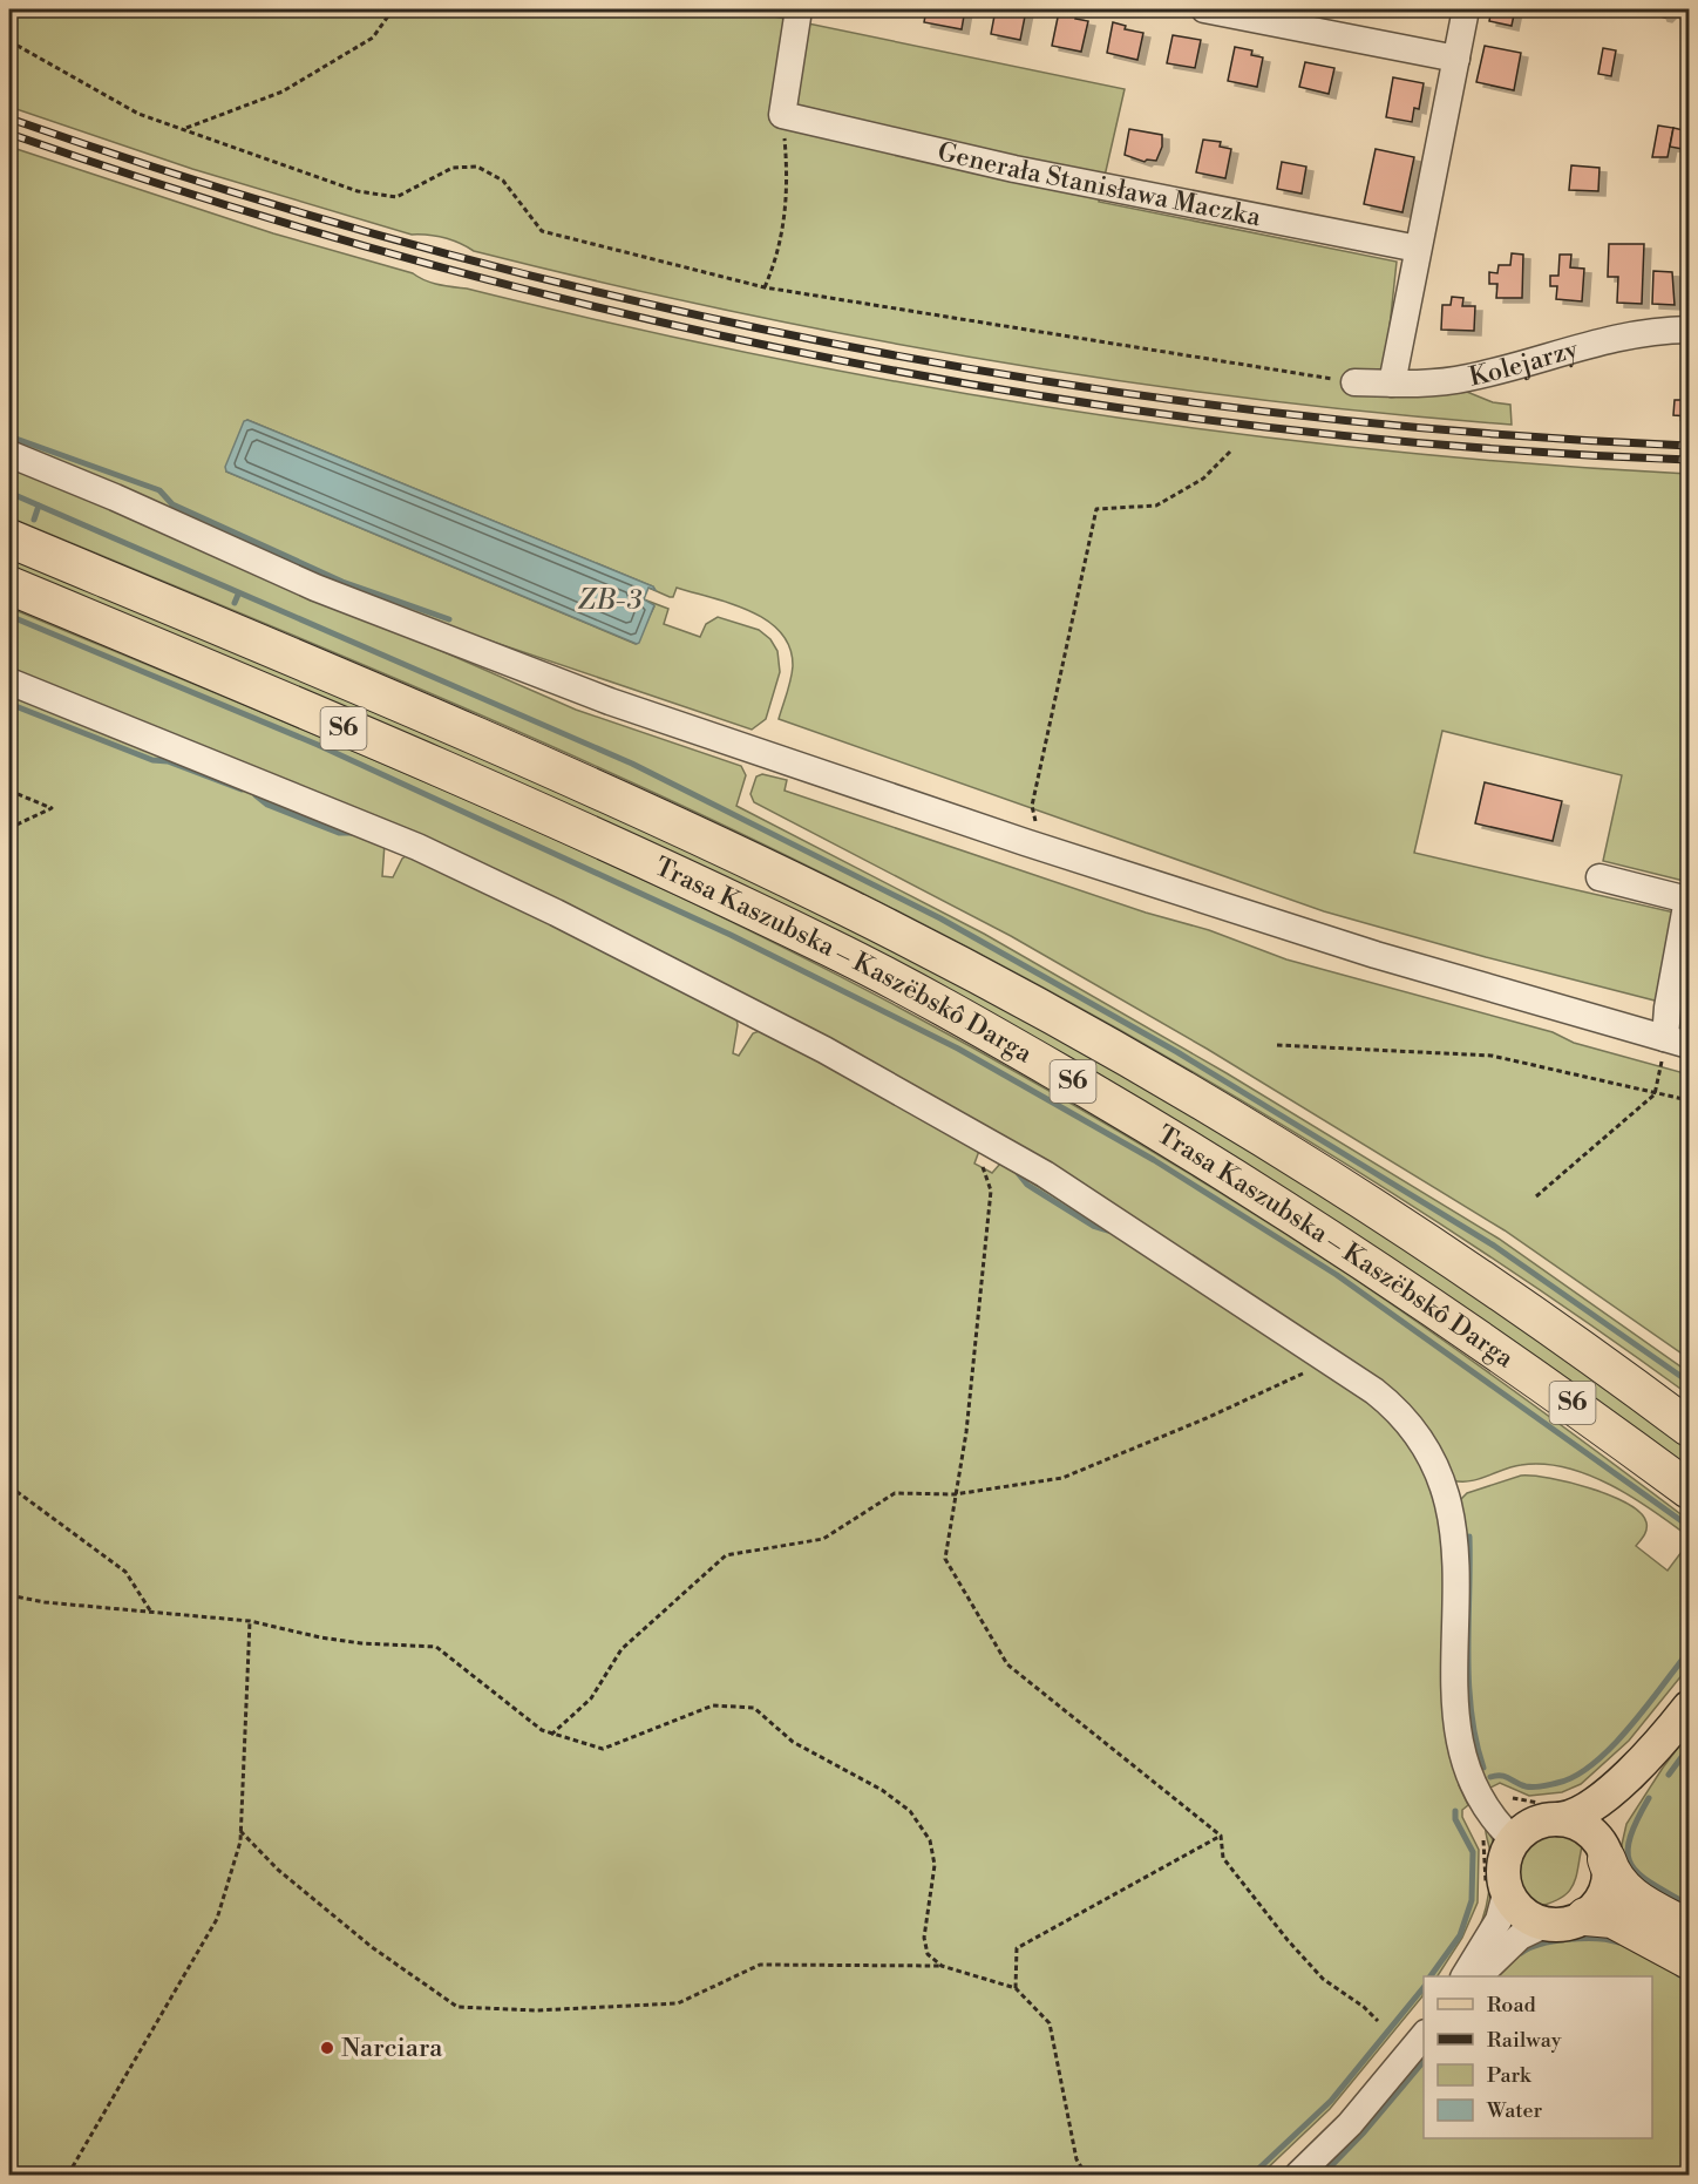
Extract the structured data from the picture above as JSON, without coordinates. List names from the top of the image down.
{
  "streets": {
    "highway": ["S6", "Trasa Kaszubska – Kaszëbskô Darga"],
    "street": ["Generała Stanisława Maczka", "Kolejarzy"]
  },
  "water": ["ZB-3"],
  "places": ["Narciara"],
  "legend": [
    "Road",
    "Railway",
    "Park",
    "Water"
  ]
}
